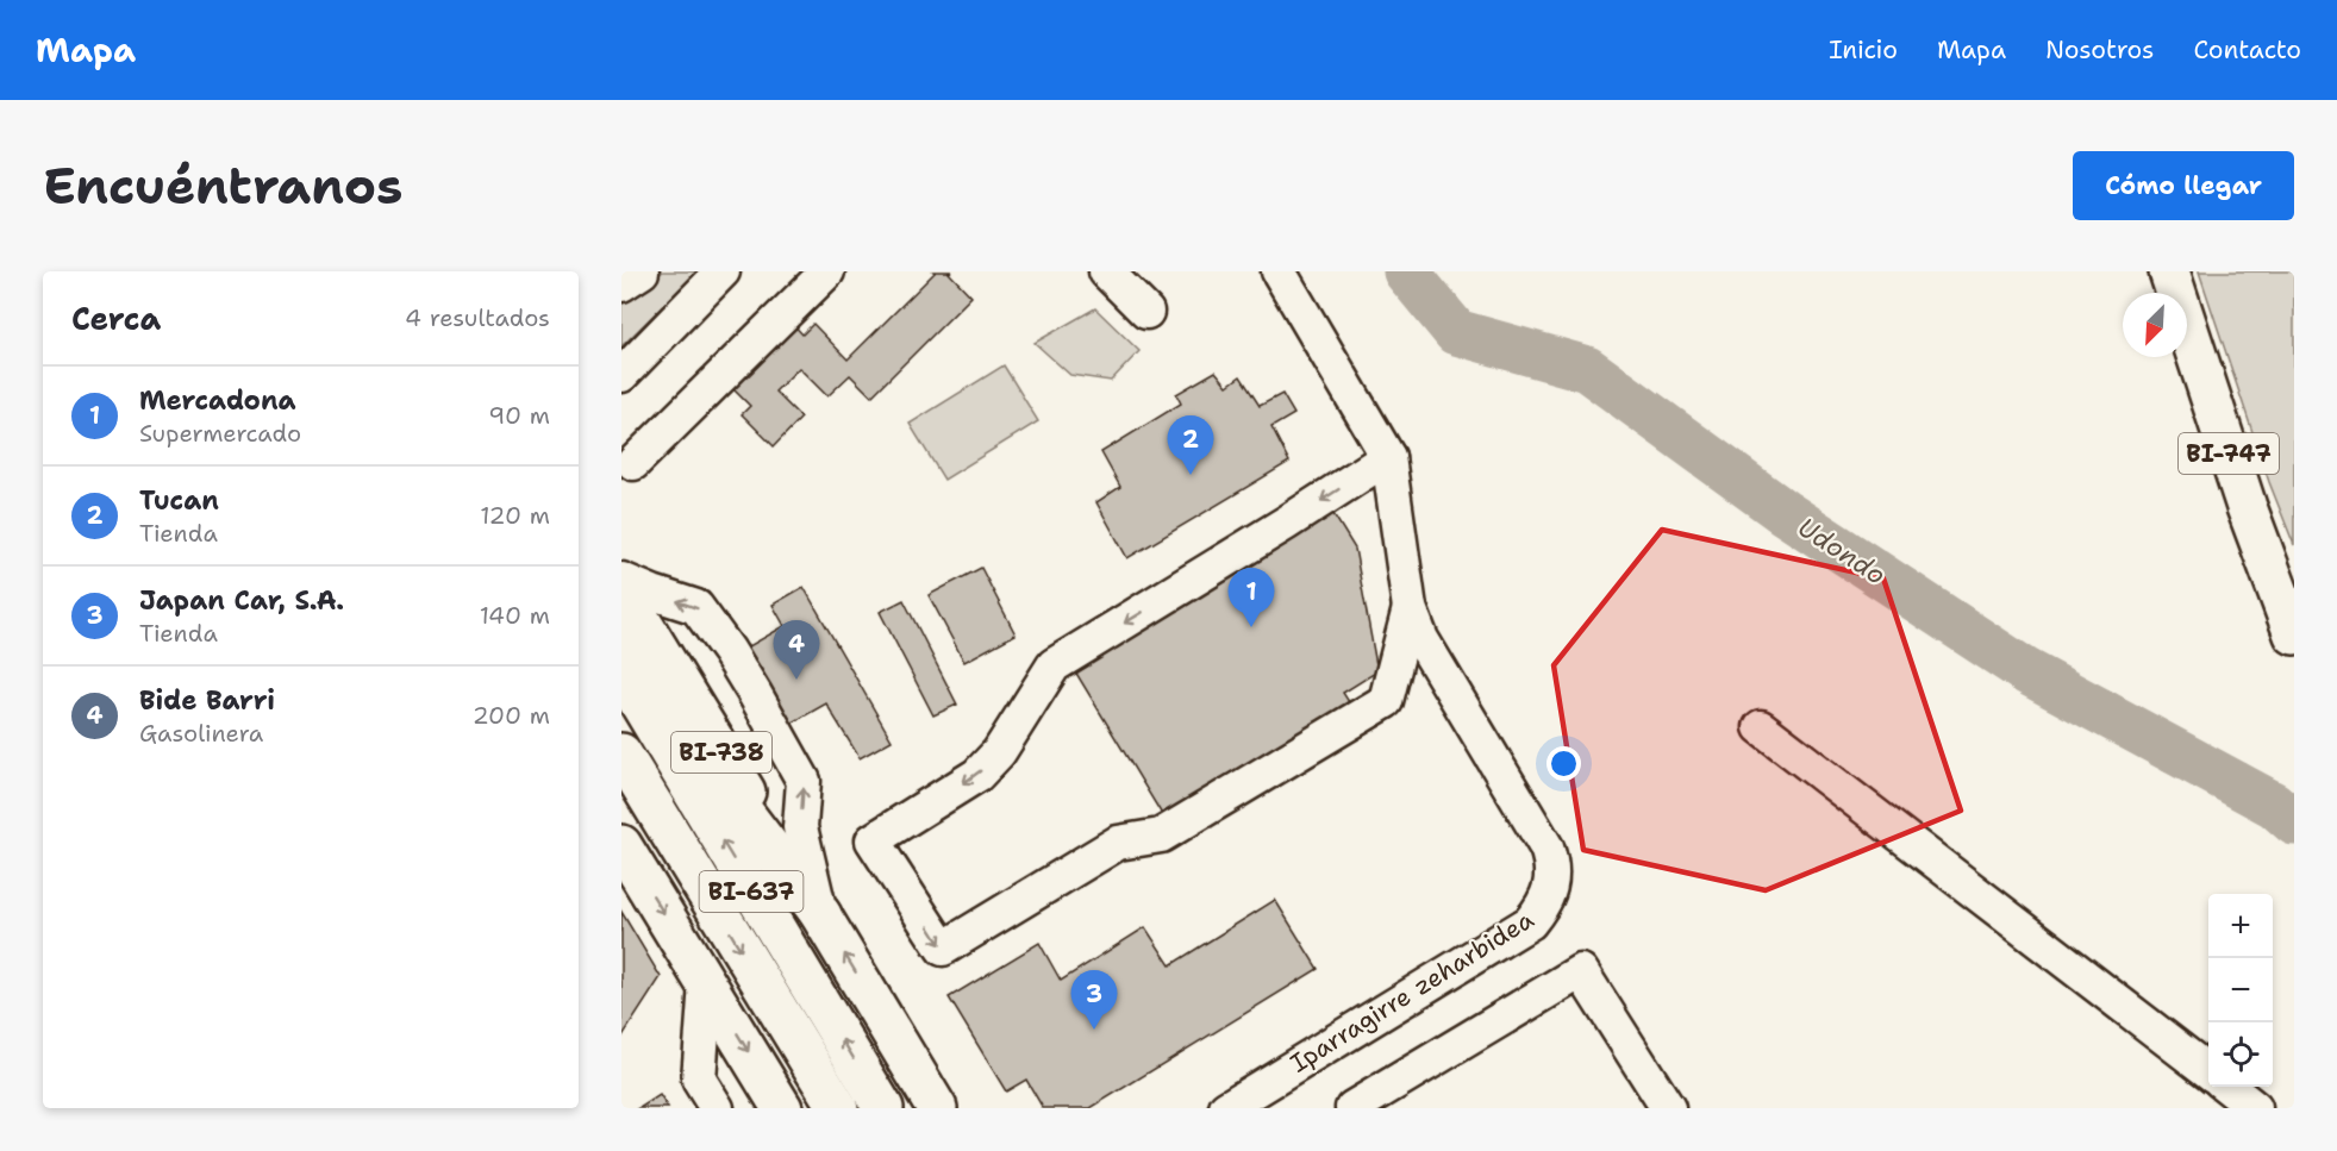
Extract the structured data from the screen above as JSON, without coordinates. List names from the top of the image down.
{
  "streets": {
    "main road": ["BI-747", "BI-738", "BI-637"],
    "street": ["Iparragirre zeharbidea"]
  },
  "water": ["Udondo"],
  "north": "bottom left",
  "page": {
    "header": "Mapa",
    "nav": [
      "Inicio",
      "Mapa",
      "Nosotros",
      "Contacto"
    ],
    "buttons": "Cómo llegar",
    "title": "Encuéntranos",
    "heading": ["Cerca", "4 resultados"],
    "list": [
      {
        "mark": "1",
        "name": "Mercadona",
        "note": "Supermercado",
        "value": "90 m"
      },
      {
        "mark": "2",
        "name": "Tucan",
        "note": "Tienda",
        "value": "120 m"
      },
      {
        "mark": "3",
        "name": "Japan Car, S.A.",
        "note": "Tienda",
        "value": "140 m"
      },
      {
        "mark": "4",
        "name": "Bide Barri",
        "note": "Gasolinera",
        "value": "200 m"
      }
    ],
    "pins": [
      "2",
      "1",
      "4",
      "3"
    ],
    "map_buttons": ["+", "−"]
  }
}
